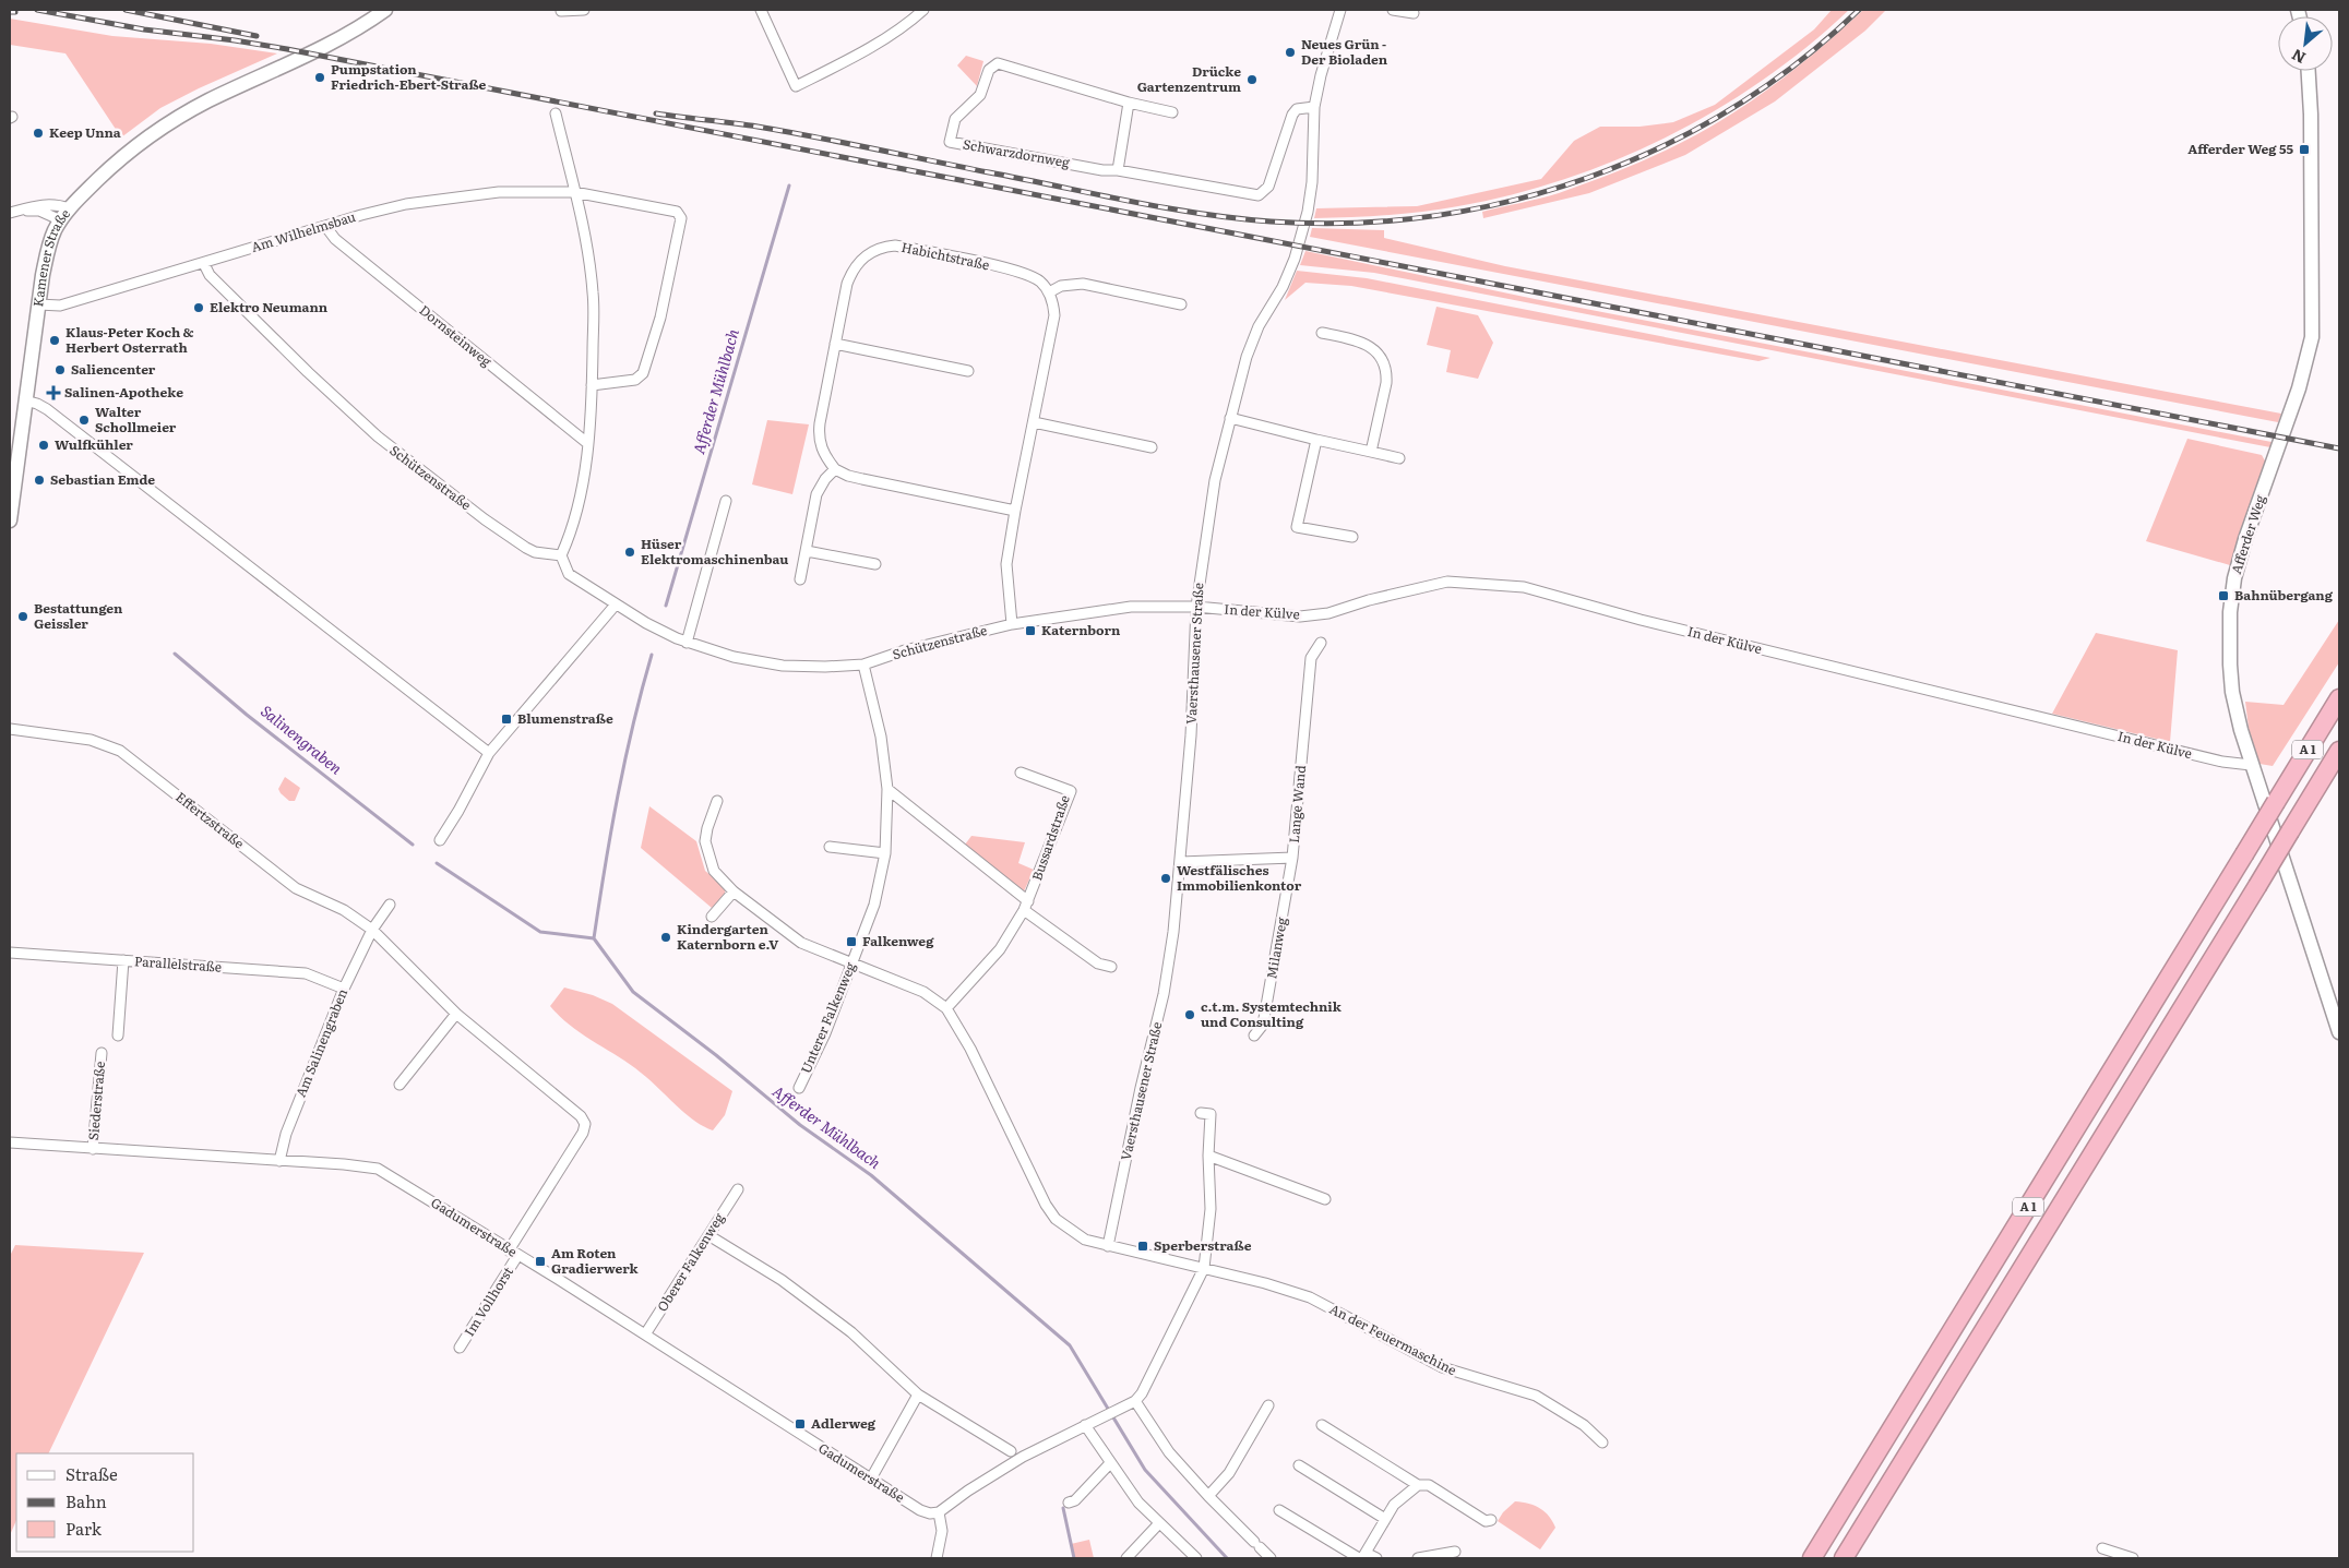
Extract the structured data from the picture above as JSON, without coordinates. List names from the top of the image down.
{
  "streets": {
    "highway": ["A 1"],
    "street": [
      "Schwarzdornweg",
      "Am Wilhelmsbau",
      "Habichtstraße",
      "Kamener Straße",
      "Dornsteinweg",
      "Schützenstraße",
      "Afferder Weg",
      "In der Külve",
      "Vaersthausener Straße",
      "Lange Wand",
      "Effertzstraße",
      "Bussardstraße",
      "Milanweg",
      "Parallelstraße",
      "Unterer Falkenweg",
      "Am Salinengraben",
      "Siederstraße",
      "Gadumerstraße",
      "Oberer Falkenweg",
      "Im Vollhorst",
      "An der Feuermaschine"
    ]
  },
  "crossings": [
    ["Schwarzdornweg", "Vaersthausener Straße"],
    ["Am Wilhelmsbau", "Kamener Straße"],
    ["Am Wilhelmsbau", "Dornsteinweg"],
    ["Am Wilhelmsbau", "Schützenstraße"],
    ["Schützenstraße", "In der Külve"],
    ["Schützenstraße", "Vaersthausener Straße"],
    ["Schützenstraße", "Unterer Falkenweg"],
    ["Afferder Weg", "In der Külve"],
    ["In der Külve", "Vaersthausener Straße"],
    ["Vaersthausener Straße", "Lange Wand"],
    ["Vaersthausener Straße", "An der Feuermaschine"],
    ["Lange Wand", "Milanweg"],
    ["Effertzstraße", "Am Salinengraben"],
    ["Bussardstraße", "Unterer Falkenweg"],
    ["Parallelstraße", "Am Salinengraben"],
    ["Am Salinengraben", "Gadumerstraße"],
    ["Siederstraße", "Gadumerstraße"],
    ["Gadumerstraße", "Oberer Falkenweg"],
    ["Gadumerstraße", "Im Vollhorst"]
  ],
  "water": ["Afferder Mühlbach", "Salinengraben"],
  "places": {
    "other": [
      "Neues Grün - Der Bioladen",
      "Pumpstation Friedrich-Ebert-Straße",
      "Drücke Gartenzentrum",
      "Keep Unna",
      "Elektro Neumann",
      "Klaus-Peter Koch & Herbert Osterrath",
      "Saliencenter",
      "Walter Schollmeier",
      "Wulfkühler",
      "Sebastian Emde",
      "Hüser Elektromaschinenbau",
      "Bestattungen Geissler",
      "Westfälisches Immobilienkontor",
      "Kindergarten Katernborn e.V",
      "c.t.m. Systemtechnik und Consulting"
    ],
    "transit": [
      "Afferder Weg 55",
      "Bahnübergang",
      "Katernborn",
      "Blumenstraße",
      "Falkenweg",
      "Sperberstraße",
      "Am Roten Gradierwerk",
      "Adlerweg"
    ],
    "health": ["Salinen-Apotheke"]
  },
  "legend": ["Straße", "Bahn", "Park"],
  "north": "bottom left"
}
